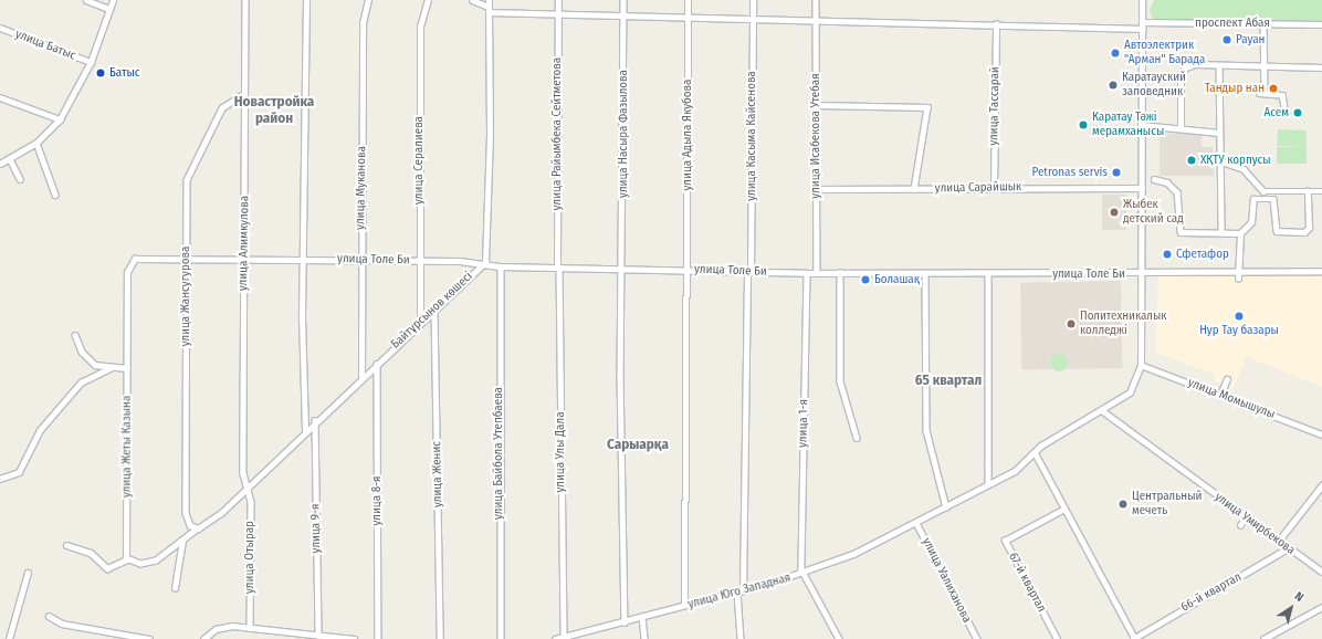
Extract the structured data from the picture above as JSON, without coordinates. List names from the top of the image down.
{
  "streets": {
    "street": [
      "проспект Абая",
      "улица Батыс",
      "улица Тассарай",
      "улица Райымбека Сейтметова",
      "улица Насыра Фазылова",
      "улица Адыла Якубова",
      "улица Касыма Кайсенова",
      "улица Исабекова Утебая",
      "улица Сералиева",
      "улица Муканова",
      "улица Сарайшык",
      "улица Алимкулова",
      "улица Толе Би",
      "улица Жансугурова",
      "Байтұрсынов көшесі",
      "улица Момышулы",
      "улица 1-я",
      "улица Жеты Казына",
      "улица Улы Дала",
      "улица Байбола Утепбаева",
      "улица Женис",
      "улица 8-я",
      "улица Умирбекова",
      "улица 9-я",
      "улица Отырар",
      "улица Уалиханова",
      "67-й квартал",
      "улица Юго Западная",
      "66-й квартал"
    ]
  },
  "crossings": [
    ["проспект Абая", "улица Тассарай"],
    ["проспект Абая", "улица Райымбека Сейтметова"],
    ["проспект Абая", "улица Насыра Фазылова"],
    ["проспект Абая", "улица Адыла Якубова"],
    ["проспект Абая", "улица Касыма Кайсенова"],
    ["проспект Абая", "улица Исабекова Утебая"],
    ["улица Тассарай", "улица Сарайшык"],
    ["улица Райымбека Сейтметова", "улица Толе Би"],
    ["улица Райымбека Сейтметова", "улица Улы Дала"],
    ["улица Насыра Фазылова", "улица Толе Би"],
    ["улица Насыра Фазылова", "улица Юго Западная"],
    ["улица Адыла Якубова", "улица Толе Би"],
    ["улица Адыла Якубова", "улица Юго Западная"],
    ["улица Касыма Кайсенова", "улица Толе Би"],
    ["улица Касыма Кайсенова", "улица Юго Западная"],
    ["улица Исабекова Утебая", "улица Сарайшык"],
    ["улица Исабекова Утебая", "улица Толе Би"],
    ["улица Сералиева", "улица Толе Би"],
    ["улица Сералиева", "Байтұрсынов көшесі"],
    ["улица Муканова", "улица Толе Би"],
    ["улица Муканова", "Байтұрсынов көшесі"],
    ["улица Алимкулова", "улица Толе Би"],
    ["улица Алимкулова", "улица Жансугурова"],
    ["улица Алимкулова", "Байтұрсынов көшесі"],
    ["улица Алимкулова", "улица Отырар"],
    ["улица Толе Би", "улица Жансугурова"],
    ["улица Толе Би", "Байтұрсынов көшесі"],
    ["улица Толе Би", "улица 1-я"],
    ["улица Толе Би", "улица Жеты Казына"],
    ["улица Толе Би", "улица Улы Дала"],
    ["улица Толе Би", "улица Байбола Утепбаева"],
    ["улица Жансугурова", "Байтұрсынов көшесі"],
    ["Байтұрсынов көшесі", "улица Женис"],
    ["Байтұрсынов көшесі", "улица 8-я"],
    ["Байтұрсынов көшесі", "улица 9-я"],
    ["Байтұрсынов көшесі", "улица Отырар"],
    ["улица Момышулы", "улица Юго Западная"],
    ["улица 1-я", "улица Юго Западная"],
    ["улица Улы Дала", "улица Юго Западная"],
    ["улица Умирбекова", "улица Юго Западная"],
    ["улица Умирбекова", "66-й квартал"],
    ["улица Уалиханова", "улица Юго Западная"]
  ],
  "districts": ["Новастройка район", "65 квартал", "Сарыарқа"],
  "places": [
    "Рауан",
    "Автоэлектрик \"Арман\" Барада",
    "Батыс",
    "Каратауский заповедник",
    "Тандыр нан",
    "Асем",
    "Каратау Тәжі мерамханысы",
    "ХҚТУ корпусы",
    "Petronas servis",
    "Жыбек детский сад",
    "Сфетафор",
    "Болашақ",
    "Нур Тау базары",
    "Политехникалык колледжі",
    "Центральный мечеть"
  ],
  "north": "top right"
}
